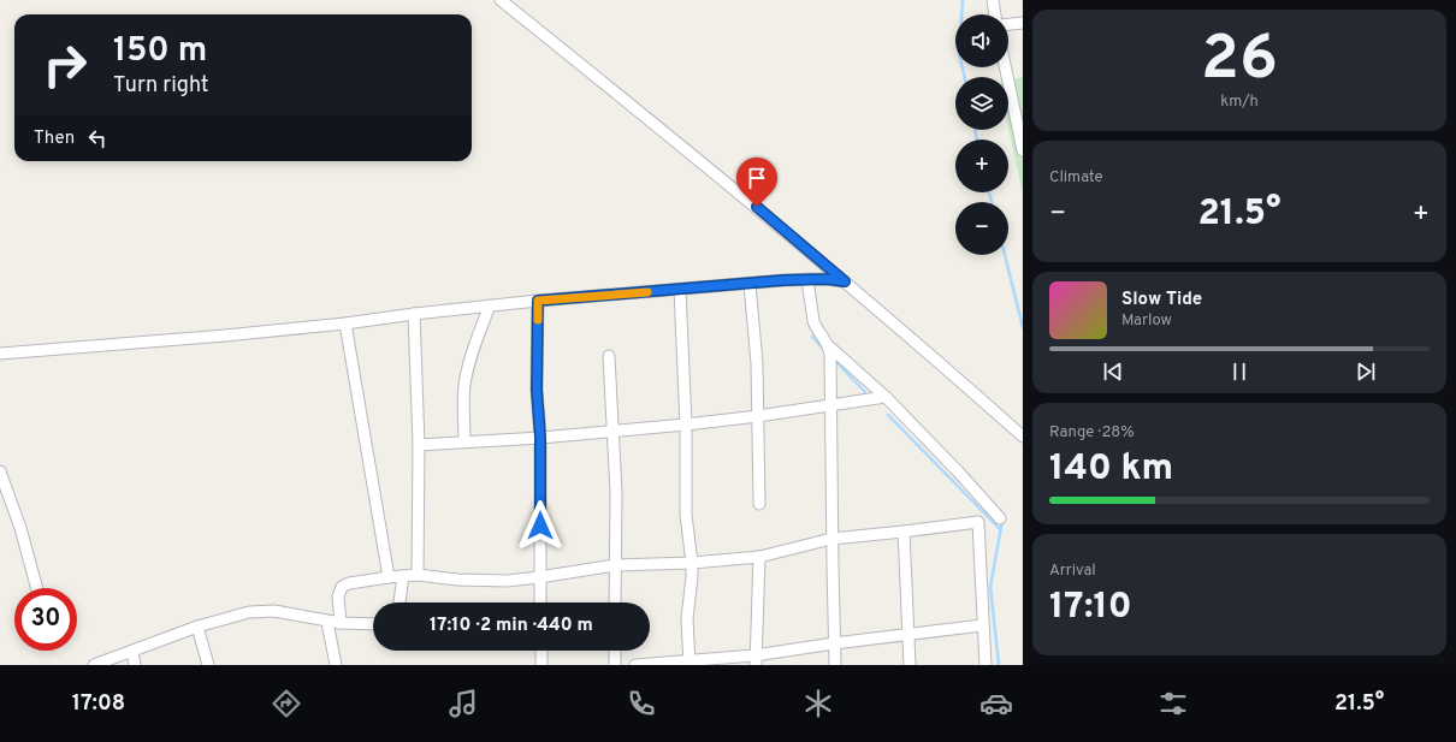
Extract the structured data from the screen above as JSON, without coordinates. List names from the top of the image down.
{
  "page": {
    "tile": [
      ["26", "km/h"],
      "Climate",
      ["Range · 28%", "140 km"],
      ["Arrival", "17:10"]
    ],
    "map_buttons": ["+", "−"],
    "turn": ["150 m", "Turn right"],
    "then": "Then",
    "heat": ["−", "21.5°", "+"],
    "song": ["Slow Tide", "Marlow"],
    "limit": "30",
    "trip": "17:10 · 2 min · 440 m",
    "tabs": ["17:08", "21.5°"]
  }
}
